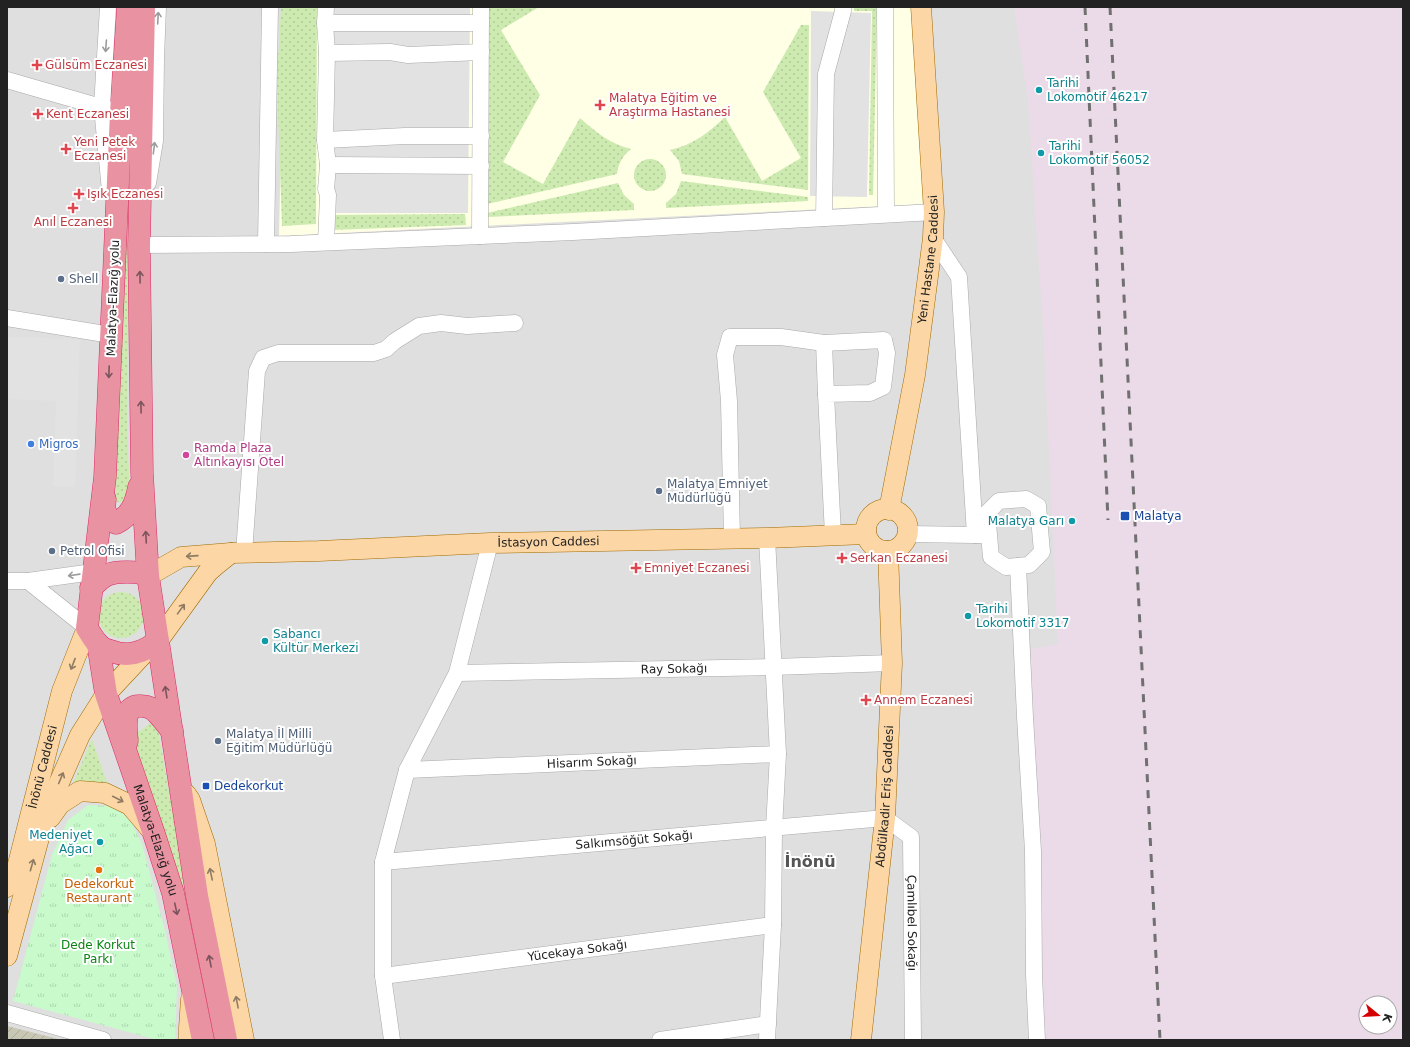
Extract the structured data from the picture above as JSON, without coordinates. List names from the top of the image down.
{
  "streets": {
    "highway": ["Malatya-Elazığ yolu"],
    "main road": [
      "Yeni Hastane Caddesi",
      "İstasyon Caddesi",
      "İnönü Caddesi",
      "Abdülkadir Eriş Caddesi"
    ],
    "street": [
      "Ray Sokağı",
      "Hisarım Sokağı",
      "Salkımsöğüt Sokağı",
      "Çamlıbel Sokağı",
      "Yücekaya Sokağı"
    ]
  },
  "crossings": [
    ["Yeni Hastane Caddesi", "İstasyon Caddesi"],
    ["Yeni Hastane Caddesi", "Abdülkadir Eriş Caddesi"],
    ["Malatya-Elazığ yolu", "İstasyon Caddesi"],
    ["Malatya-Elazığ yolu", "İnönü Caddesi"],
    ["İstasyon Caddesi", "Abdülkadir Eriş Caddesi"],
    ["Ray Sokağı", "Abdülkadir Eriş Caddesi"],
    ["Abdülkadir Eriş Caddesi", "Salkımsöğüt Sokağı"],
    ["Abdülkadir Eriş Caddesi", "Çamlıbel Sokağı"],
    ["Salkımsöğüt Sokağı", "Çamlıbel Sokağı"]
  ],
  "districts": ["İnönü"],
  "parks": ["Dede Korkut Parkı"],
  "places": {
    "health": [
      "Gülsüm Eczanesi",
      "Malatya Eğitim ve Araştırma Hastanesi",
      "Kent Eczanesi",
      "Yeni Petek Eczanesi",
      "Işık Eczanesi",
      "Anıl Eczanesi",
      "Serkan Eczanesi",
      "Emniyet Eczanesi",
      "Annem Eczanesi"
    ],
    "other": [
      "Tarihi Lokomotif 46217",
      "Tarihi Lokomotif 56052",
      "Shell",
      "Migros",
      "Ramda Plaza Altınkayısı Otel",
      "Malatya Emniyet Müdürlüğü",
      "Malatya Garı",
      "Petrol Ofisi",
      "Tarihi Lokomotif 3317",
      "Sabancı Kültür Merkezi",
      "Malatya İl Milli Eğitim Müdürlüğü",
      "Medeniyet Ağacı",
      "Dedekorkut Restaurant"
    ],
    "transit": ["Malatya", "Dedekorkut"]
  },
  "north": "right"
}
